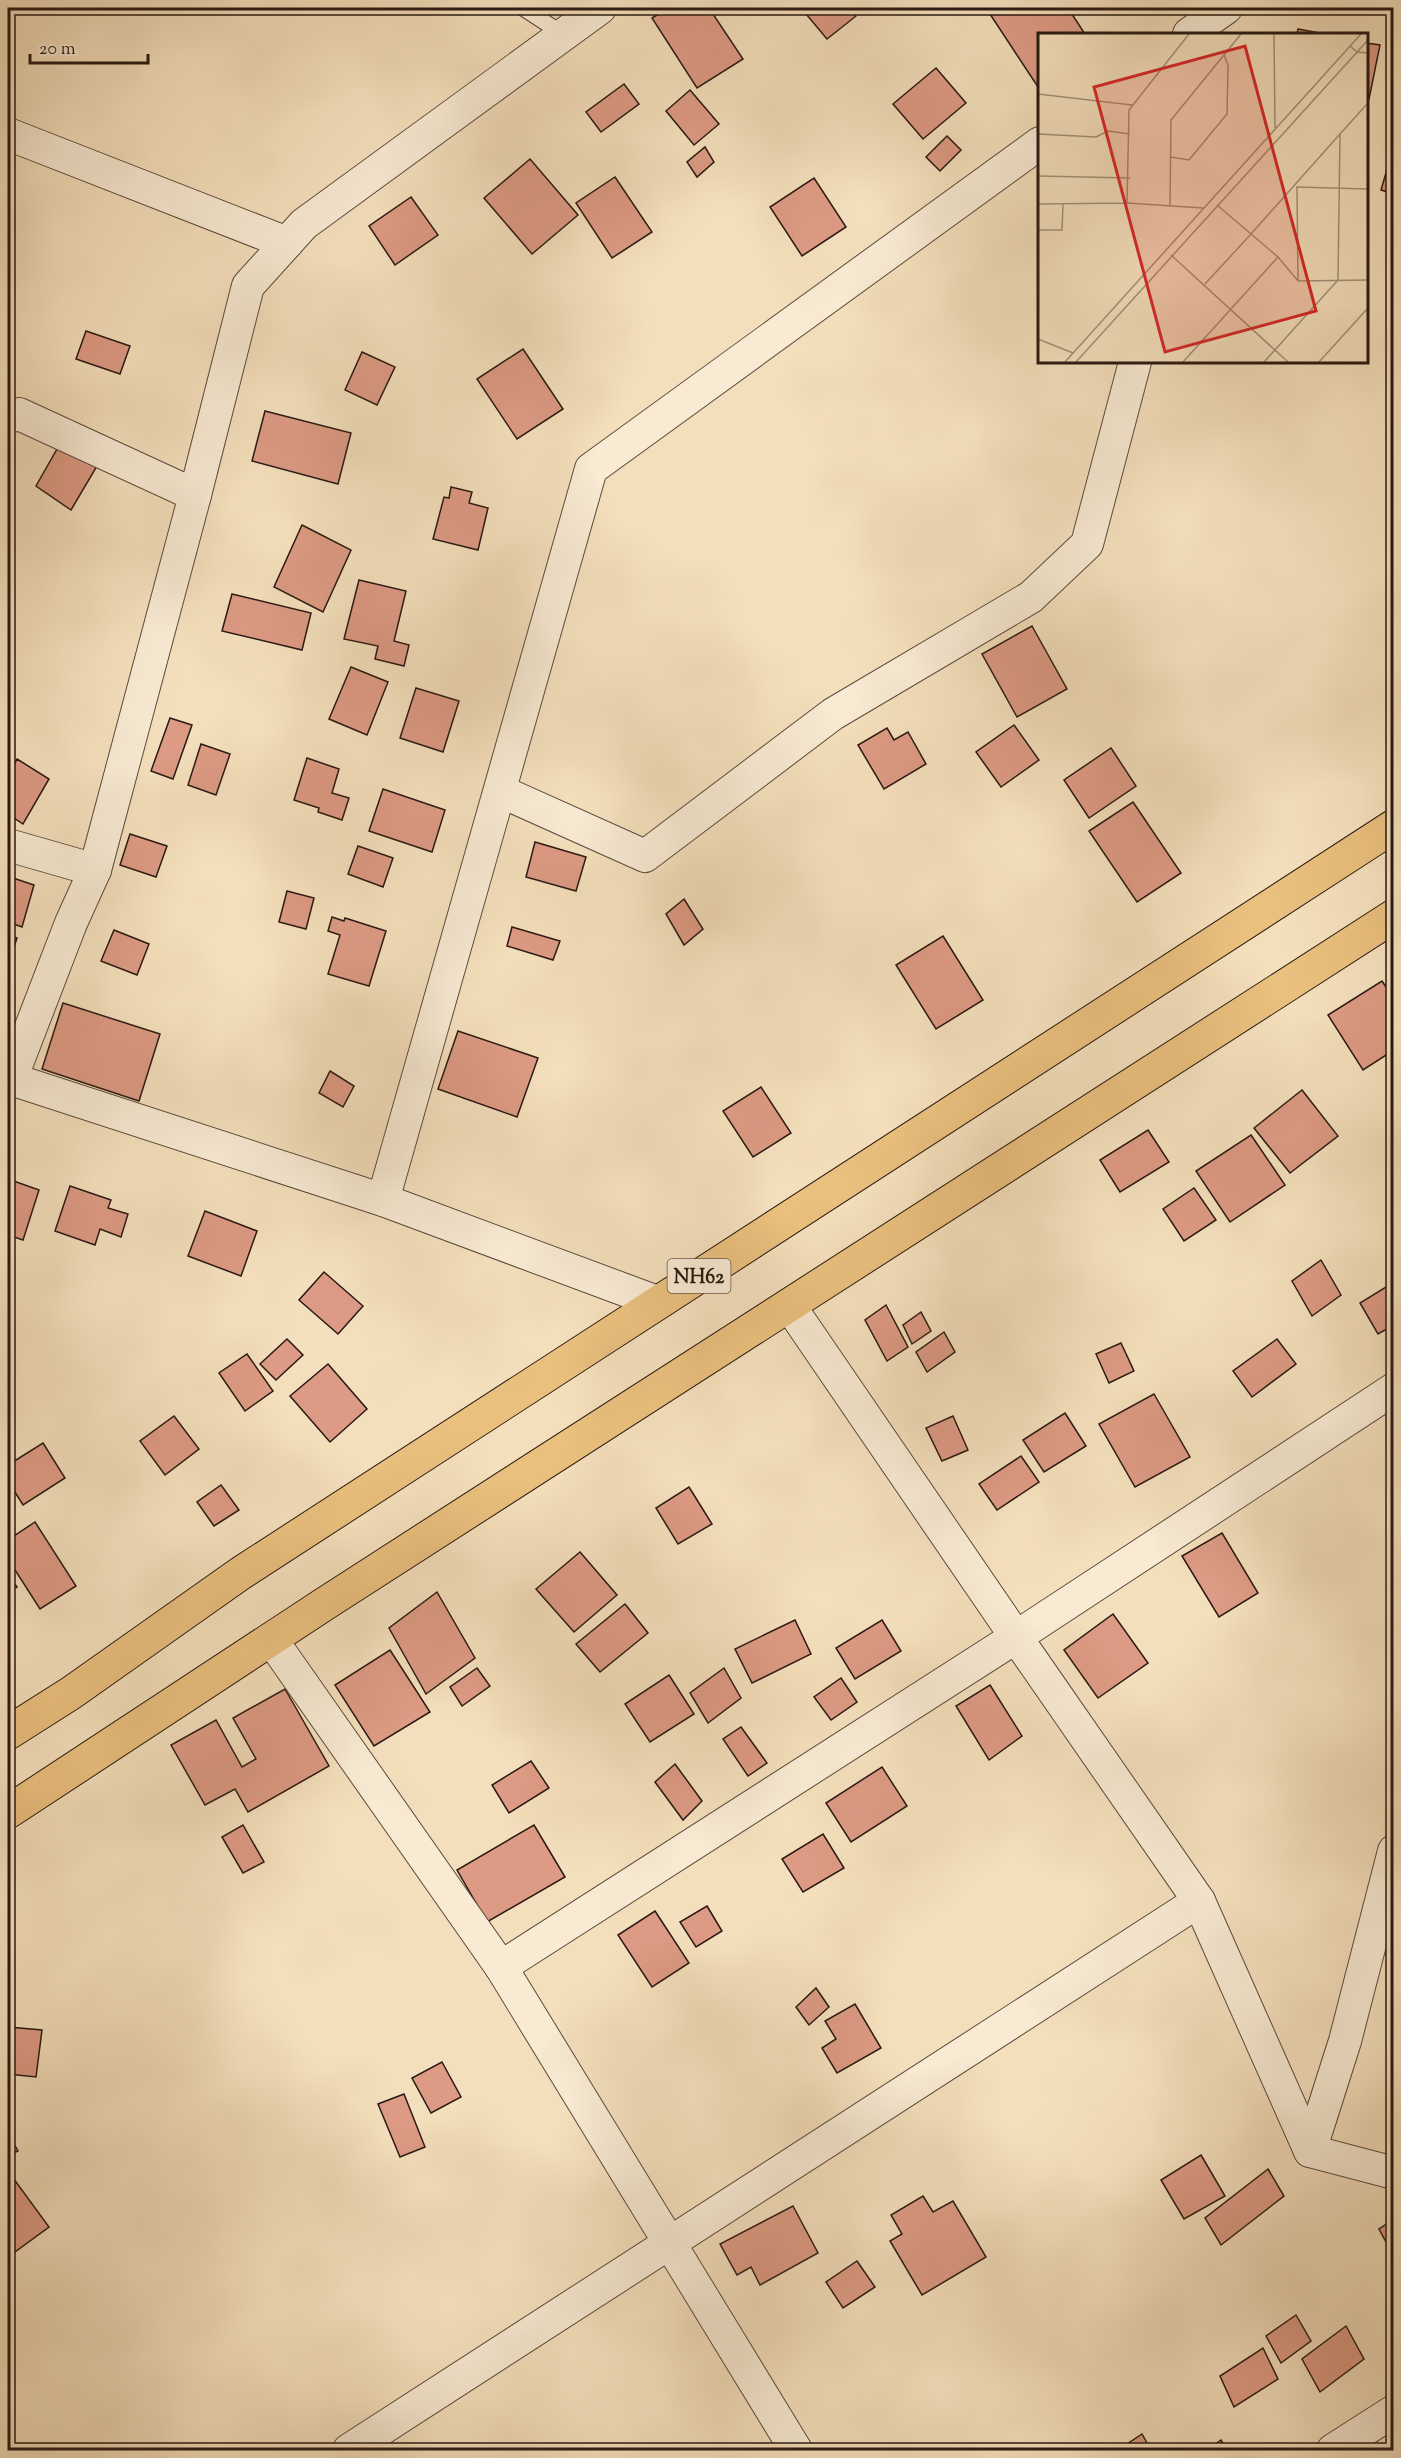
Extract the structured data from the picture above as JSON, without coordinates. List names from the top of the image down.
{
  "streets": {
    "main road": ["NH62"]
  },
  "scale_bar": "20 m"
}
